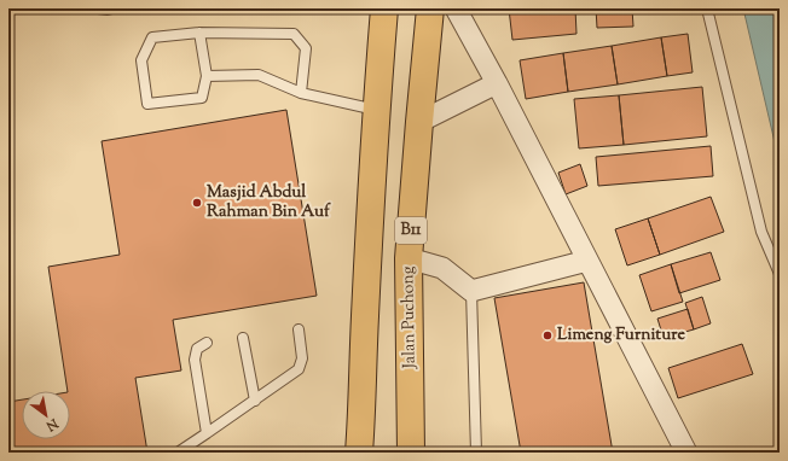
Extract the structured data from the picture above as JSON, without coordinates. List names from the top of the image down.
{
  "streets": {
    "main road": ["B11", "Jalan Puchong"]
  },
  "places": ["Masjid Abdul Rahman Bin Auf", "Limeng Furniture"],
  "north": "bottom right"
}
